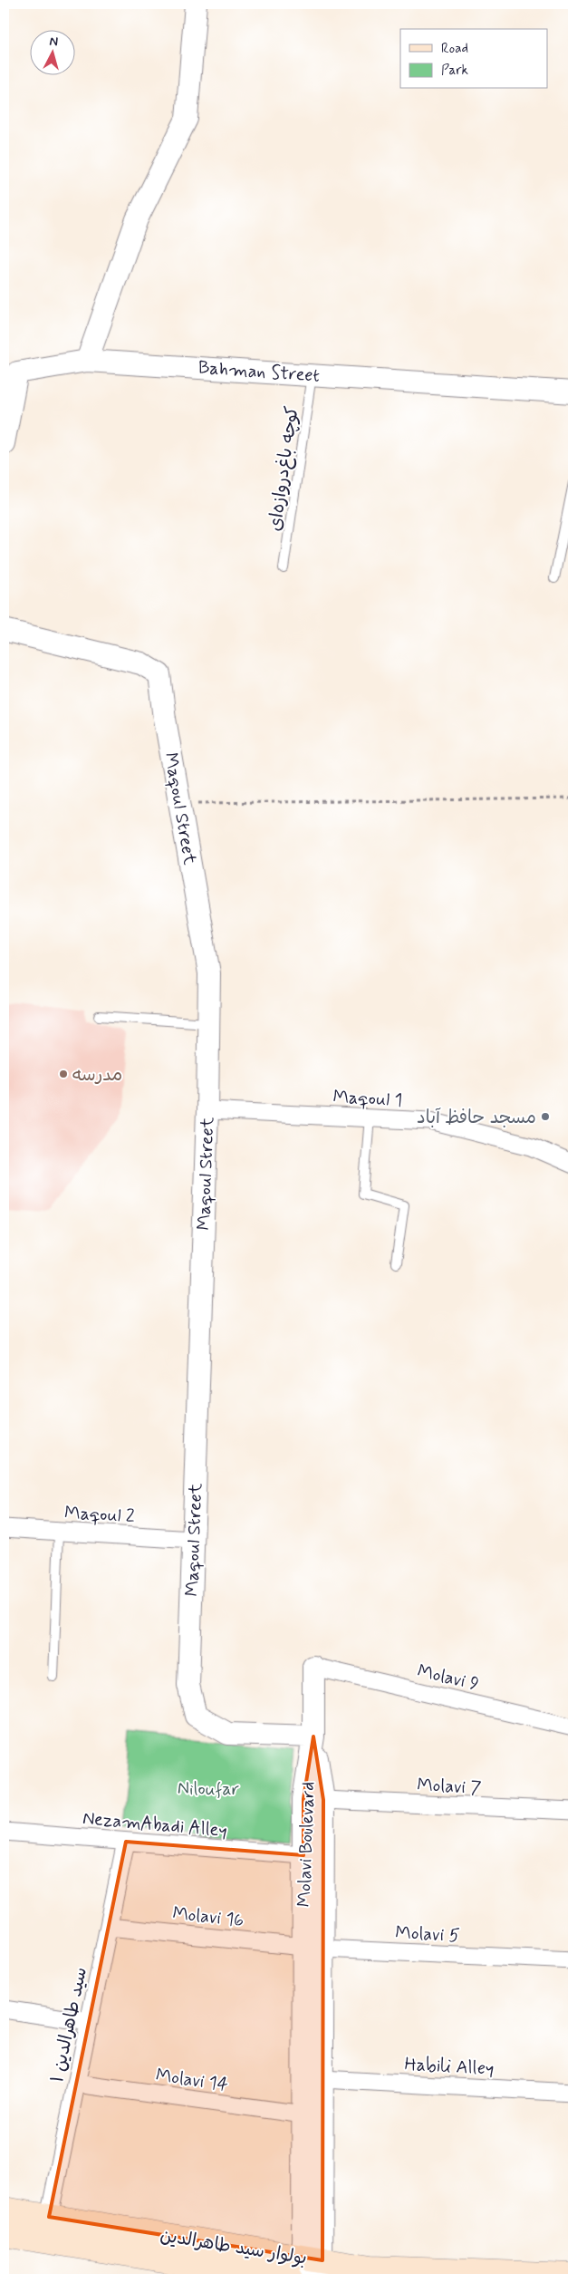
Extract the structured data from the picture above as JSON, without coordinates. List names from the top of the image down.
{
  "streets": {
    "main road": ["بولوار سید طاهرالدین"],
    "street": [
      "Bahman Street",
      "Maqoul Street",
      "Maqoul 1",
      "Maqoul 2",
      "Molavi 9",
      "Molavi 7",
      "NezamAbadi Alley",
      "Molavi Boulevard",
      "Molavi 16",
      "Molavi 5",
      "سید طاهرالدین ۱",
      "Habili Alley",
      "Molavi 14"
    ],
    "lane": ["کوچه باغ‌دروازه‌ای"]
  },
  "crossings": [
    ["Bahman Street", "کوچه باغ‌دروازه‌ای"],
    ["Maqoul Street", "Maqoul 1"],
    ["Maqoul Street", "Maqoul 2"],
    ["Maqoul Street", "Molavi Boulevard"],
    ["Molavi 7", "Molavi Boulevard"],
    ["NezamAbadi Alley", "Molavi Boulevard"],
    ["NezamAbadi Alley", "سید طاهرالدین ۱"],
    ["Molavi Boulevard", "Molavi 16"],
    ["Molavi Boulevard", "Molavi 5"],
    ["Molavi Boulevard", "Habili Alley"],
    ["Molavi Boulevard", "Molavi 14"],
    ["Molavi Boulevard", "بولوار سید طاهرالدین"],
    ["Molavi 16", "Molavi 5"],
    ["Molavi 16", "سید طاهرالدین ۱"],
    ["سید طاهرالدین ۱", "Molavi 14"],
    ["سید طاهرالدین ۱", "بولوار سید طاهرالدین"]
  ],
  "parks": ["Niloufar"],
  "places": ["مدرسه", "مسجد حافظ آباد"],
  "legend": ["Road", "Park"],
  "north": "top"
}
